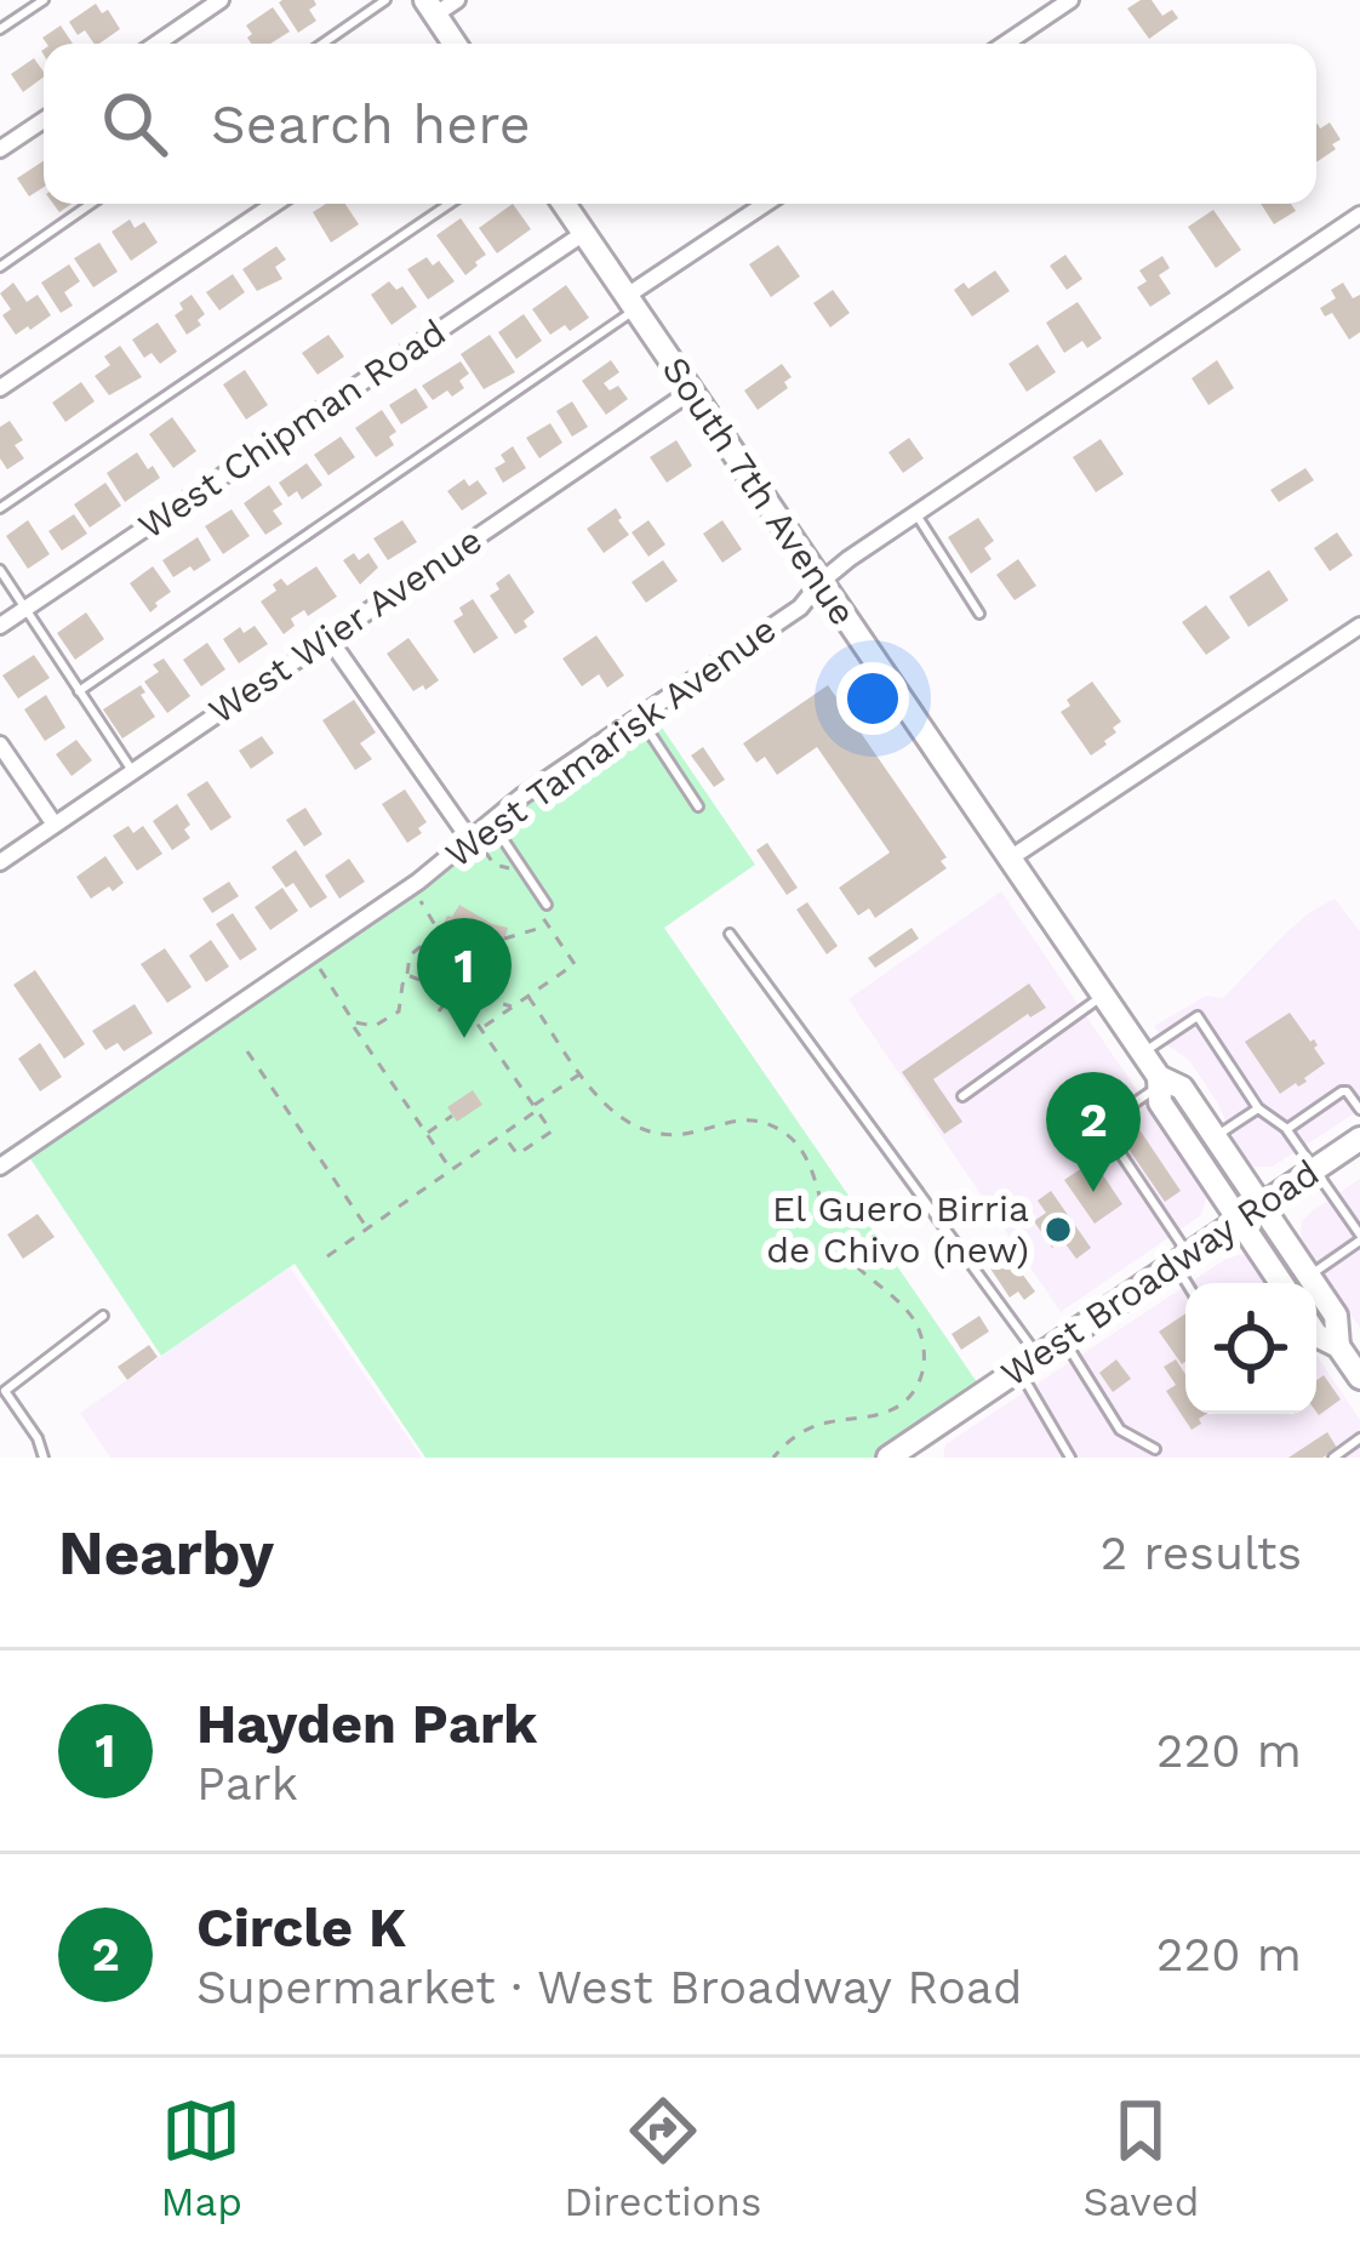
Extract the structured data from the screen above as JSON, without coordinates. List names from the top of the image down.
{
  "streets": {
    "main road": ["South 7th Avenue", "West Broadway Road"],
    "street": ["West Chipman Road", "West Wier Avenue", "West Tamarisk Avenue"]
  },
  "crossings": [
    ["West Chipman Road", "South 7th Avenue"],
    ["South 7th Avenue", "West Wier Avenue"],
    ["South 7th Avenue", "West Tamarisk Avenue"],
    ["South 7th Avenue", "West Broadway Road"]
  ],
  "places": ["El Guero Birria de Chivo (new)"],
  "page": {
    "search": "Search here",
    "pins": ["1", "2"],
    "heading": ["Nearby", "2 results"],
    "list": [
      {
        "mark": "1",
        "name": "Hayden Park",
        "note": "Park",
        "value": "220 m"
      },
      {
        "mark": "2",
        "name": "Circle K",
        "note": "Supermarket · West Broadway Road",
        "value": "220 m"
      }
    ],
    "nav": ["Map", "Directions", "Saved"]
  }
}
